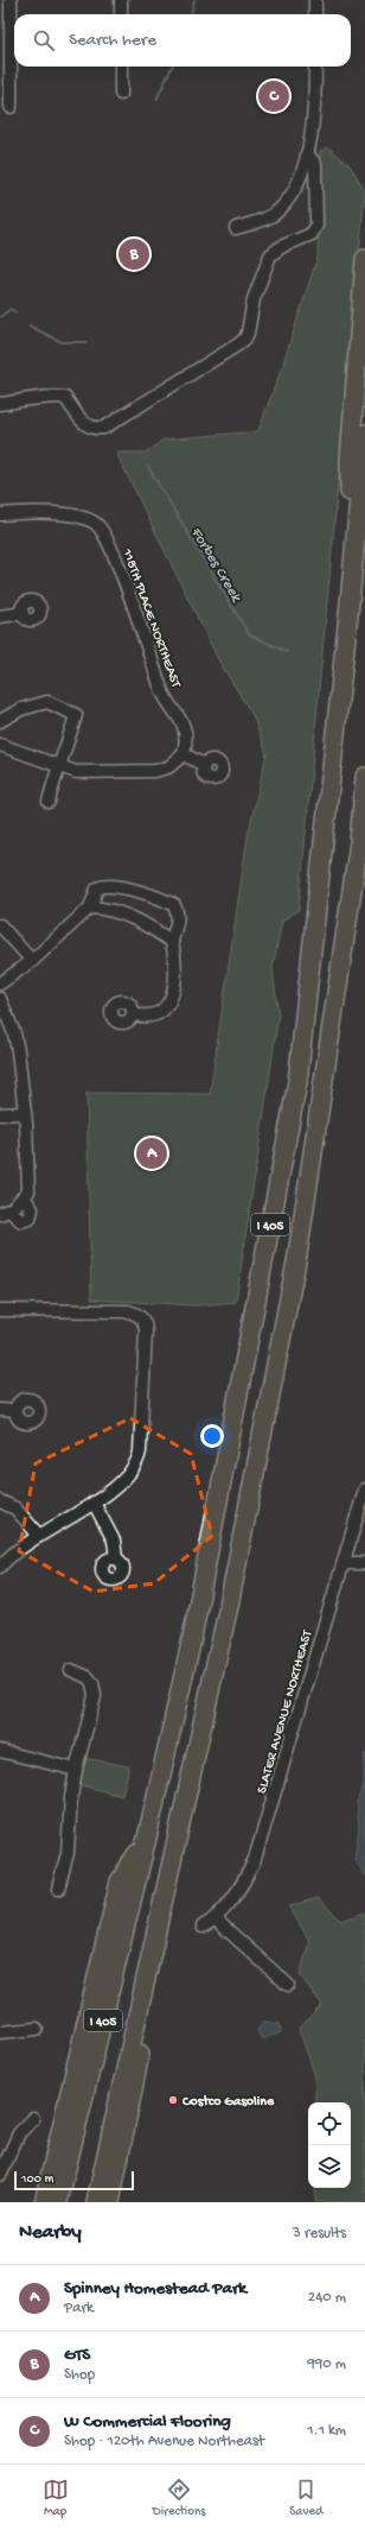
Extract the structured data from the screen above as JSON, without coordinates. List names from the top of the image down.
{
  "streets": {
    "highway": ["I 405"],
    "street": ["118TH PLACE NORTHEAST", "SLATER AVENUE NORTHEAST"]
  },
  "water": ["Forbes Creek"],
  "places": ["Costco Gasoline"],
  "scale_bar": "100 m",
  "page": {
    "search": "Search here",
    "pins": ["C", "B", "A"],
    "scale": "100 m",
    "heading": ["Nearby", "3 results"],
    "list": [
      {
        "mark": "A",
        "name": "Spinney Homestead Park",
        "note": "Park",
        "value": "240 m"
      },
      {
        "mark": "B",
        "name": "GTS",
        "note": "Shop",
        "value": "990 m"
      },
      {
        "mark": "C",
        "name": "W Commercial Flooring",
        "note": "Shop · 120th Avenue Northeast",
        "value": "1.1 km"
      }
    ],
    "nav": ["Map", "Directions", "Saved"]
  }
}
